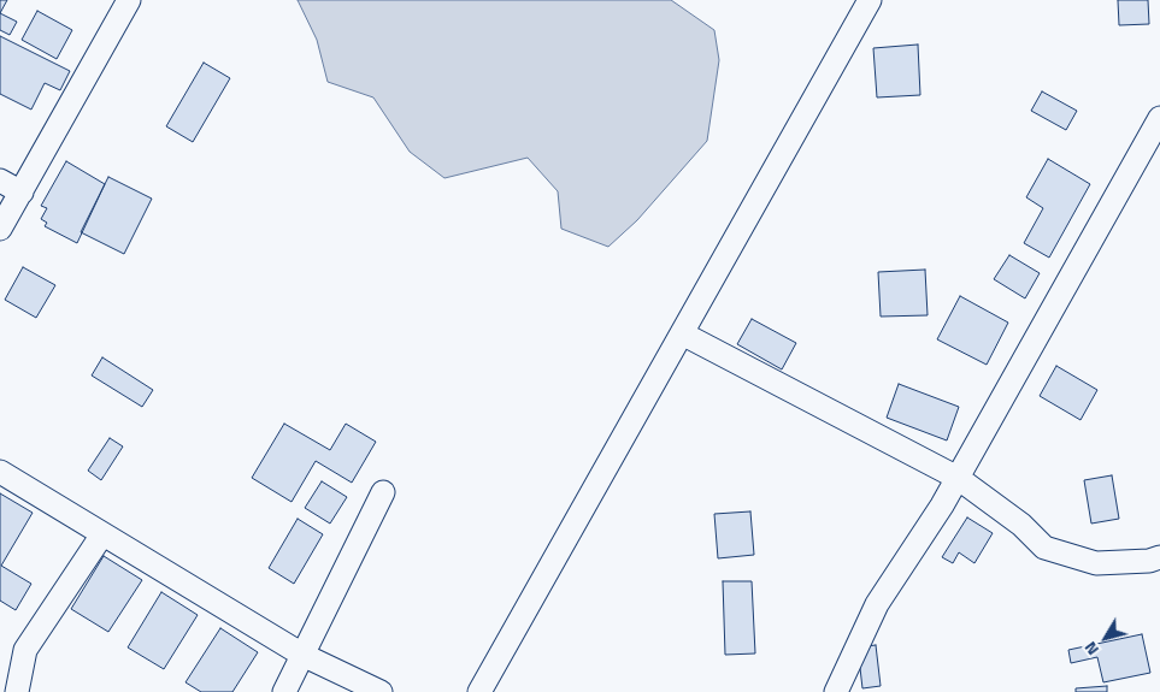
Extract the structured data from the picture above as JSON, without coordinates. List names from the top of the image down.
{
  "north": "bottom left"
}
